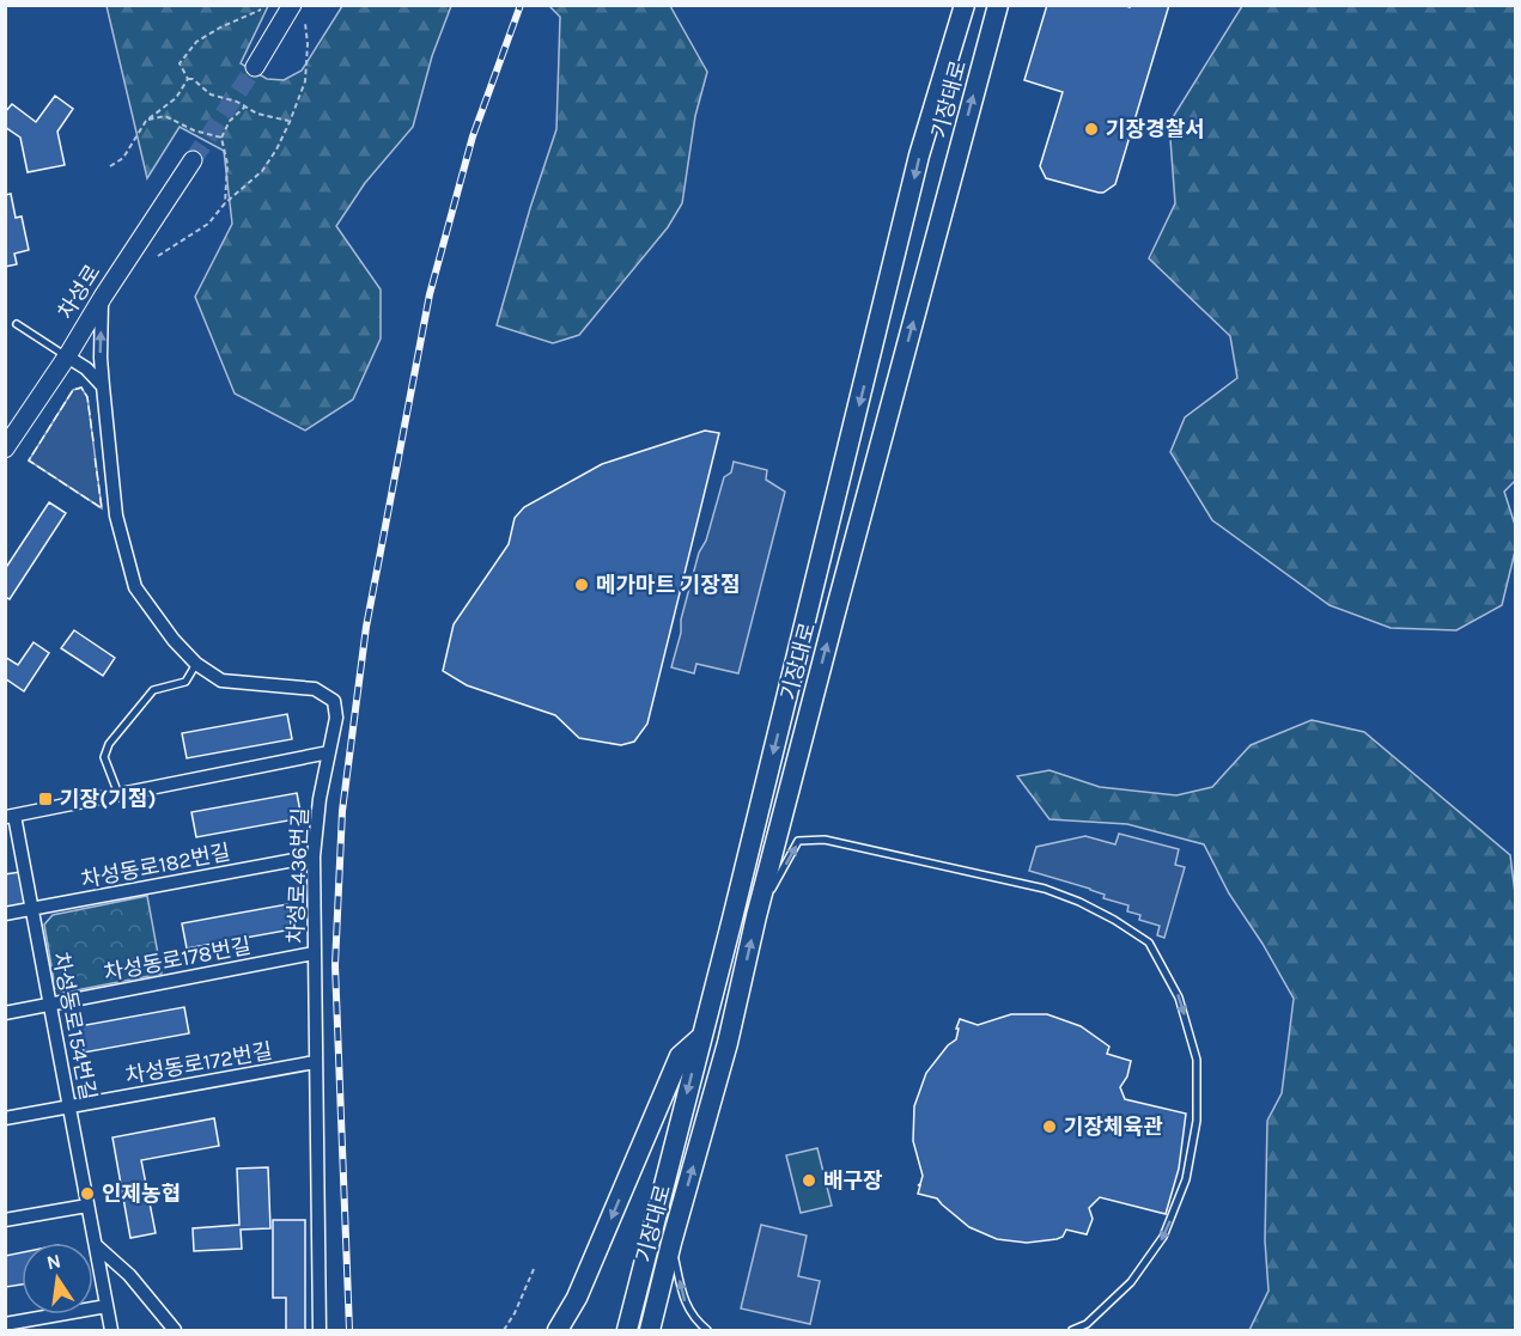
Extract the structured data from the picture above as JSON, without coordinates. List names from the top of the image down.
{
  "streets": {
    "main road": ["기장대로", "차성로"],
    "street": [
      "차성동로182번길",
      "차성로436번길",
      "차성동로178번길",
      "차성동로154번길",
      "차성동로172번길"
    ]
  },
  "crossings": [
    ["차성동로182번길", "차성로436번길"],
    ["차성동로182번길", "차성동로154번길"],
    ["차성로436번길", "차성동로178번길"],
    ["차성로436번길", "차성동로172번길"],
    ["차성동로178번길", "차성동로154번길"],
    ["차성동로154번길", "차성동로172번길"]
  ],
  "places": {
    "other": [
      "기장경찰서",
      "메가마트 기장점",
      "기장체육관",
      "배구장",
      "인제농협"
    ],
    "transit": ["기장(기점)"]
  },
  "north": "top"
}
